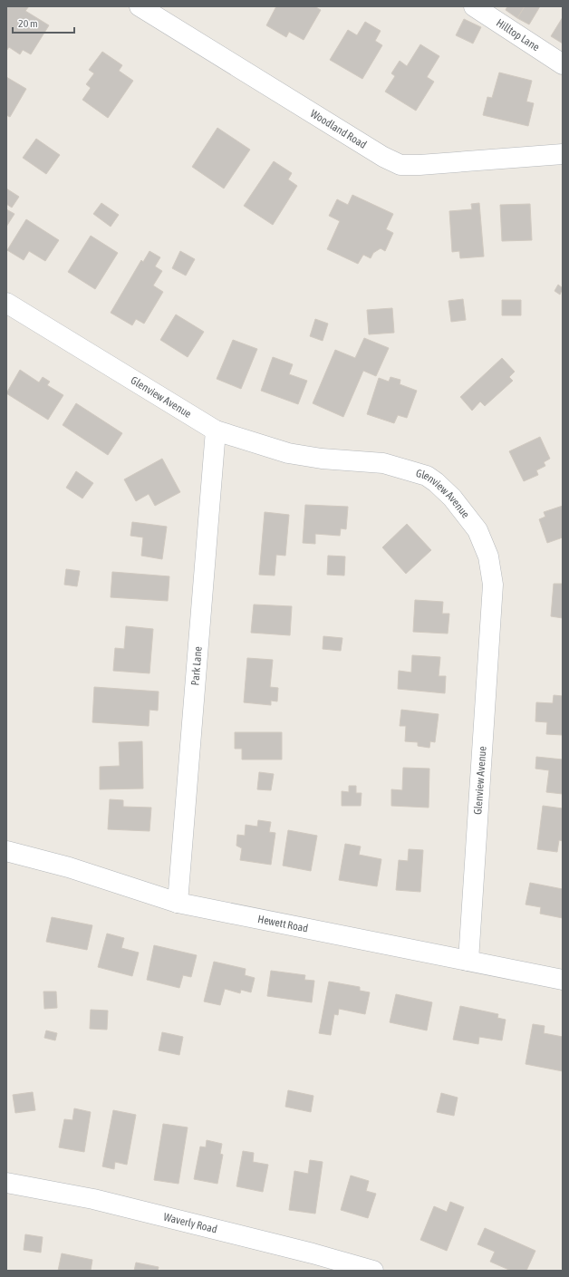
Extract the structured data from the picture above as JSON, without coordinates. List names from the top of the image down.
{
  "streets": {
    "street": [
      "Hilltop Lane",
      "Woodland Road",
      "Glenview Avenue",
      "Park Lane",
      "Hewett Road",
      "Waverly Road"
    ]
  },
  "crossings": [
    ["Glenview Avenue", "Park Lane"],
    ["Glenview Avenue", "Hewett Road"],
    ["Park Lane", "Hewett Road"]
  ],
  "scale_bar": "20 m"
}
